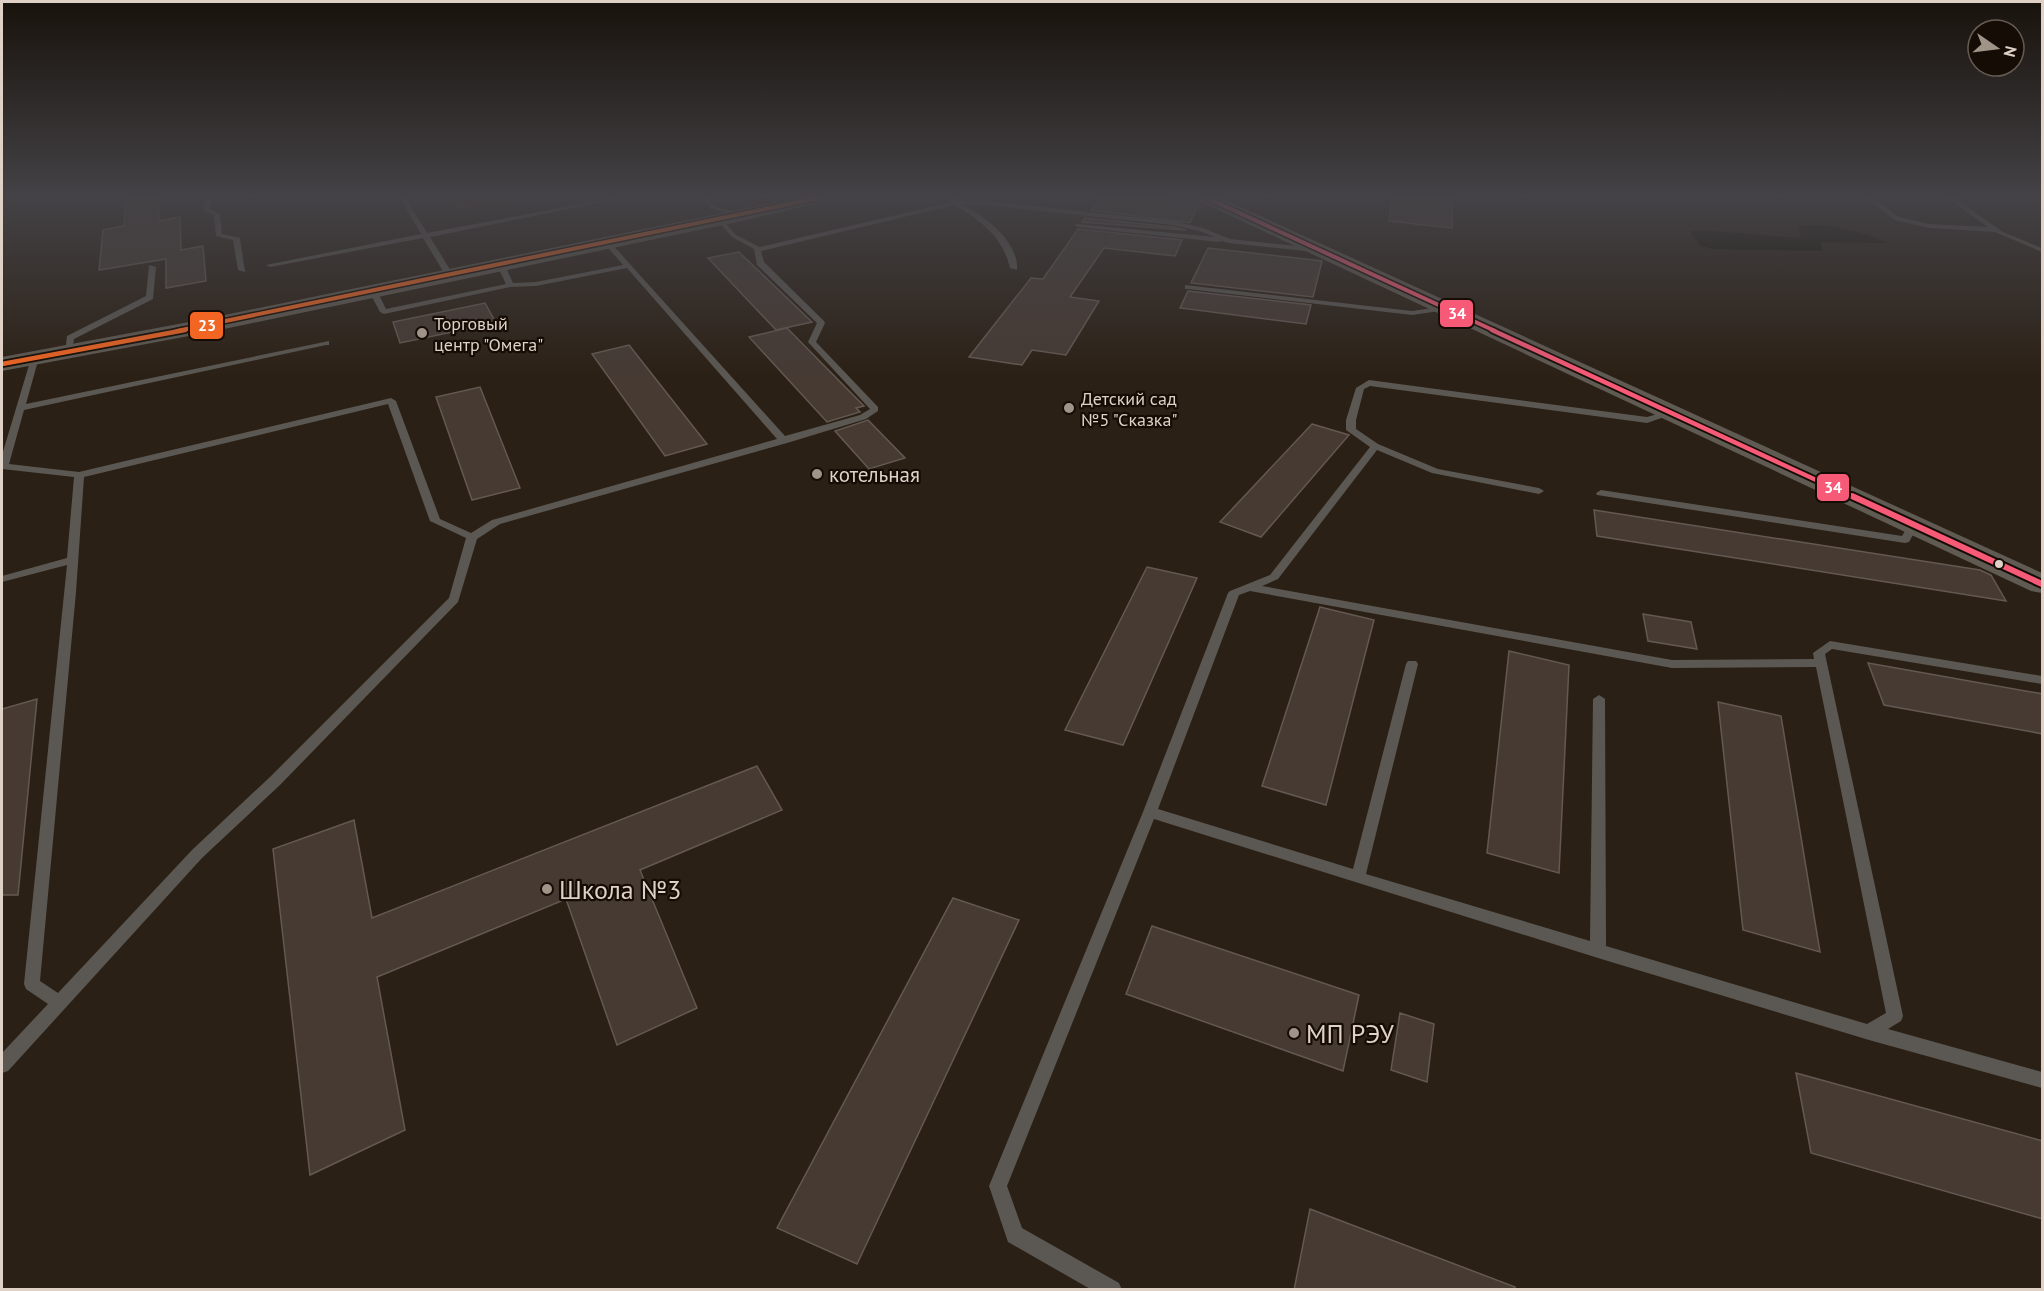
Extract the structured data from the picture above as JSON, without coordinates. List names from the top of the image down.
{
  "places": [
    "Торговый центр \"Омега\"",
    "Детский сад №5 \"Сказка\"",
    "котельная",
    "Школа №3",
    "МП РЭУ"
  ],
  "lines": ["transit line 23", "transit line 34"],
  "north": "right"
}
